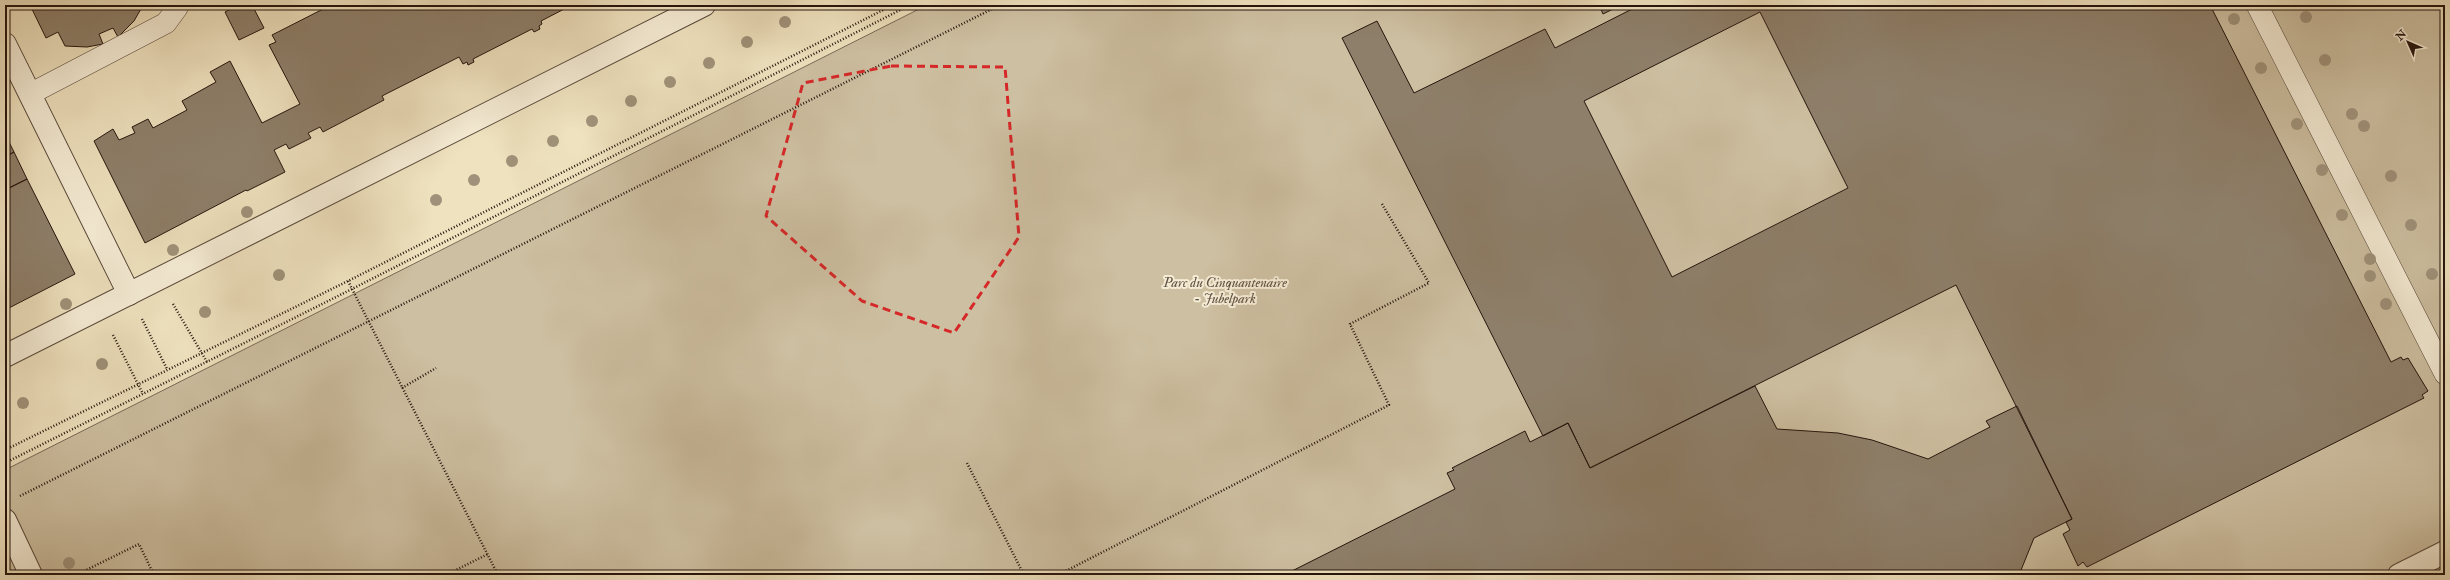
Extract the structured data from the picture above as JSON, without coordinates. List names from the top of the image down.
{
  "parks": ["Parc du Cinquantenaire - Jubelpark"],
  "north": "top left"
}
